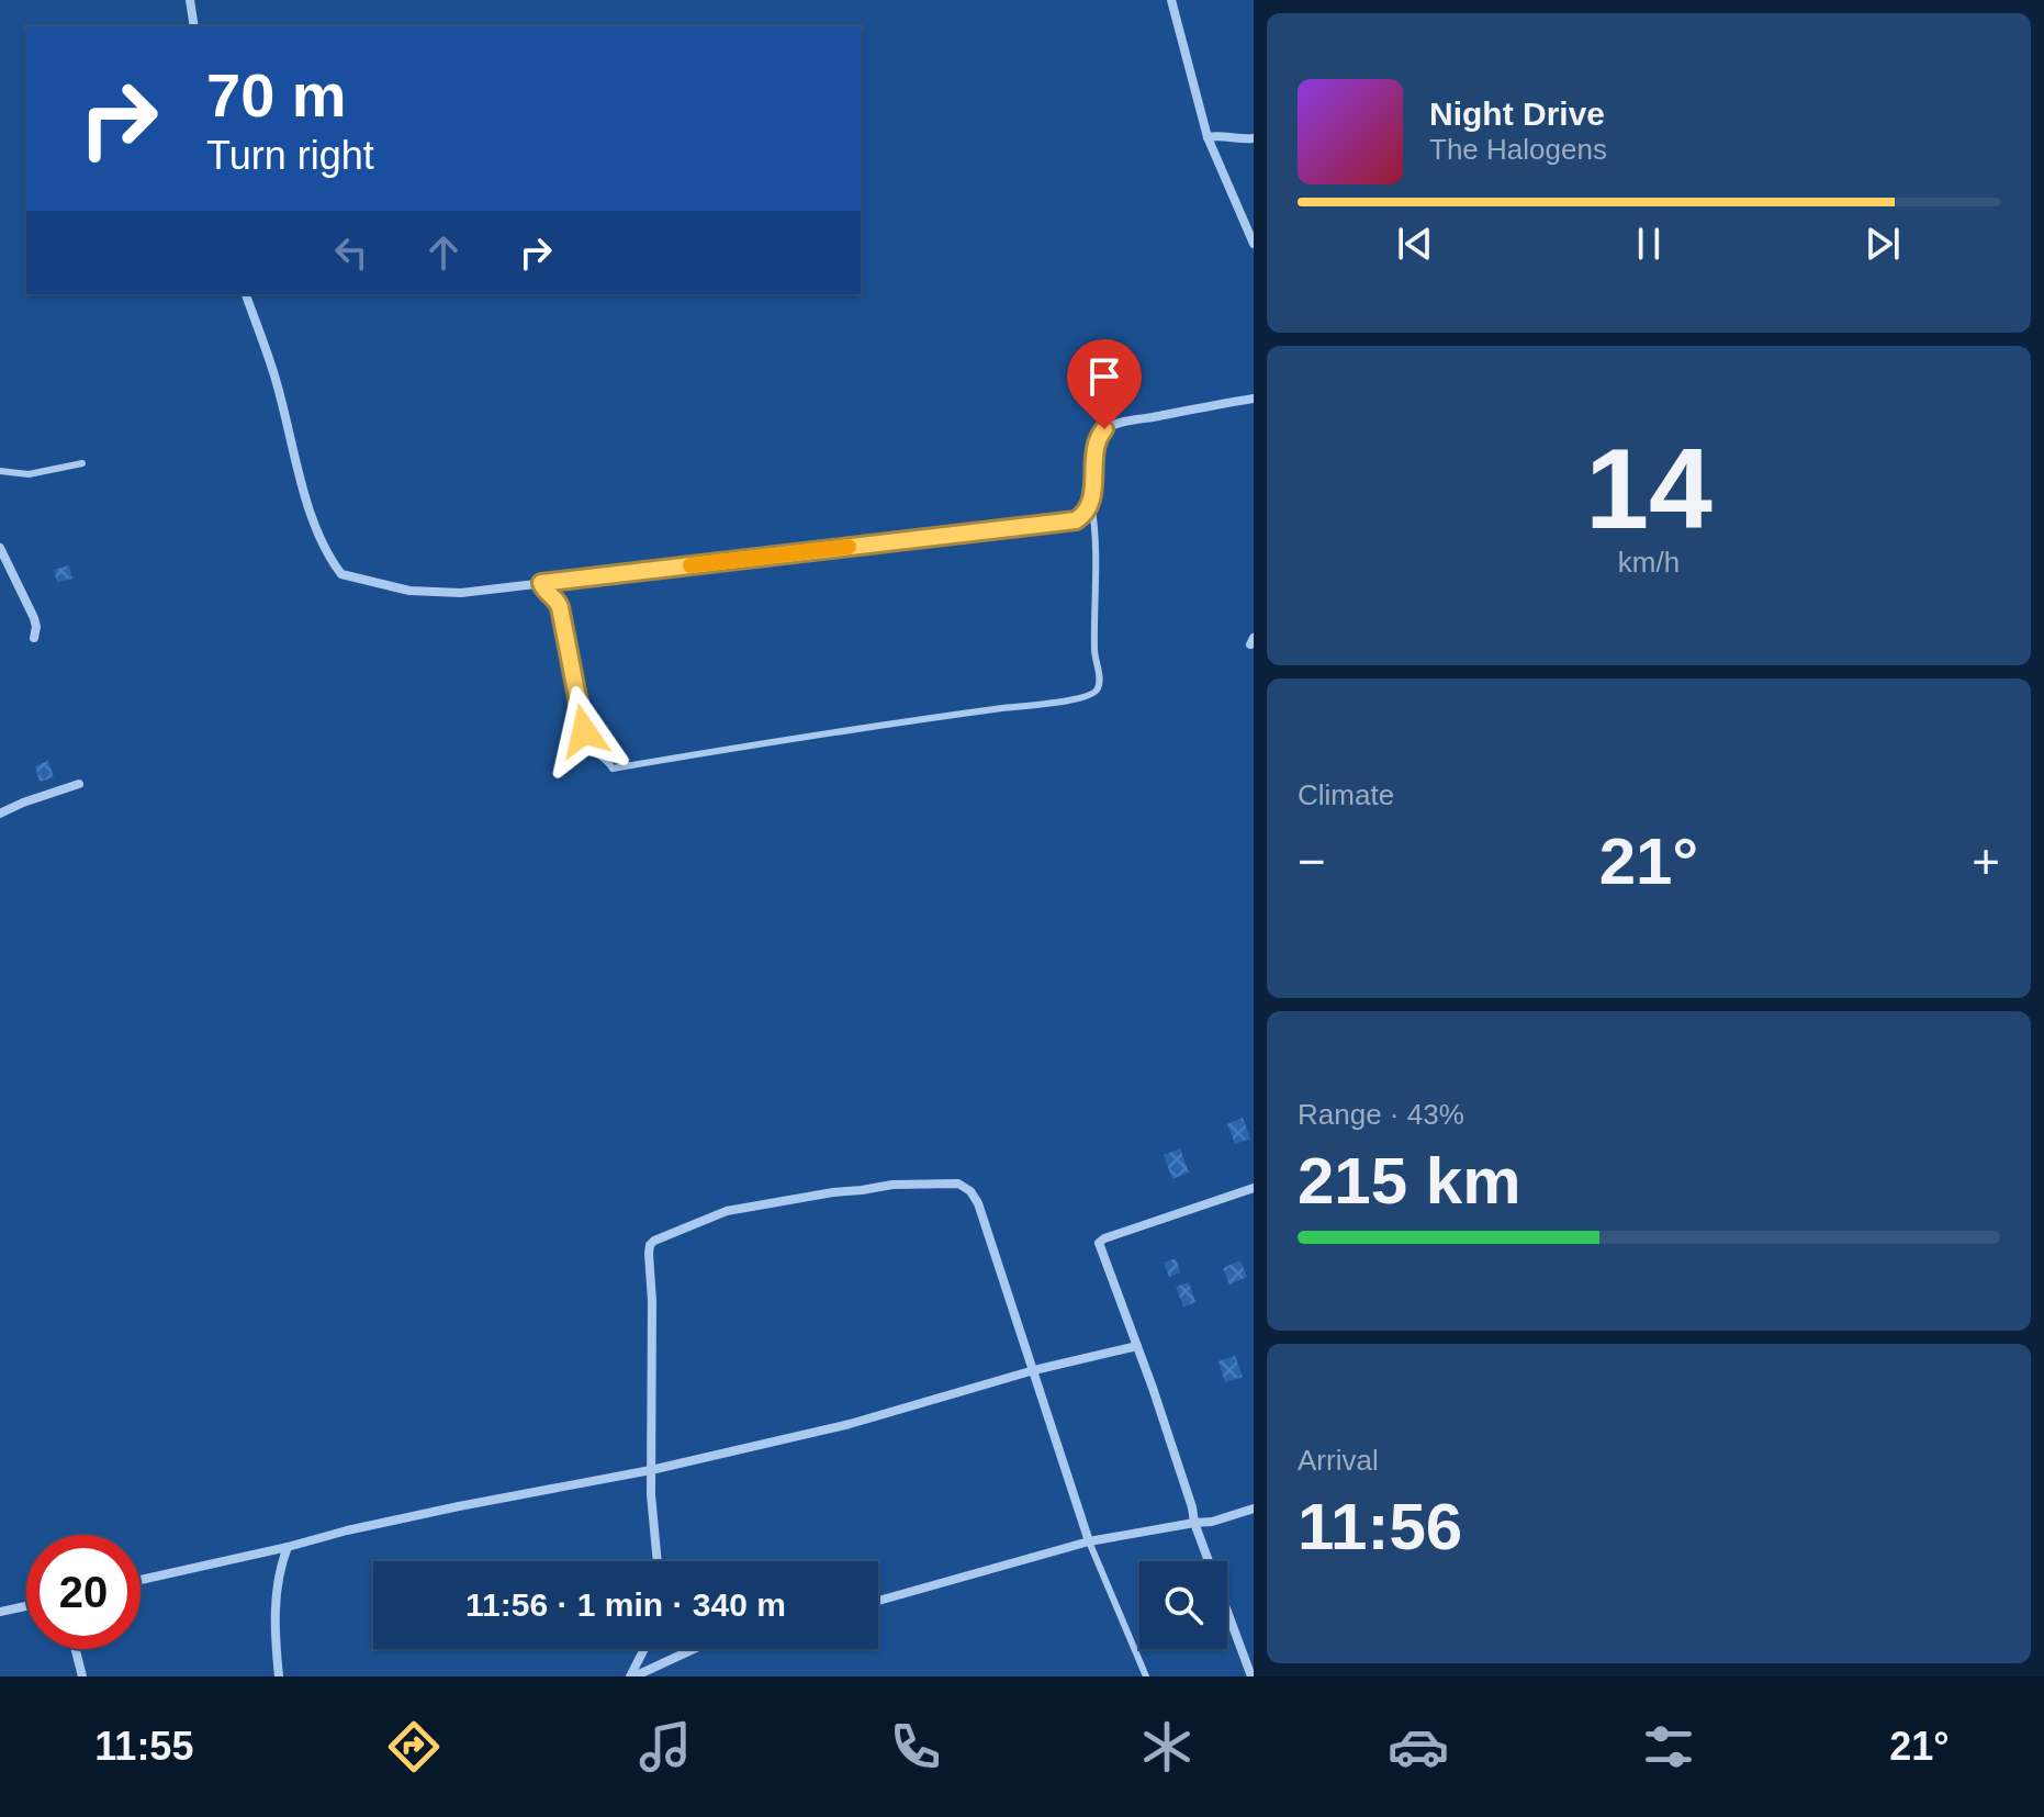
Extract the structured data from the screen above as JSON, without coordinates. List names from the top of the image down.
{
  "page": {
    "turn": ["70 m", "Turn right"],
    "song": ["Night Drive", "The Halogens"],
    "tile": [
      ["14", "km/h"],
      "Climate",
      ["Range · 43%", "215 km"],
      ["Arrival", "11:56"]
    ],
    "heat": ["−", "21°", "+"],
    "limit": "20",
    "trip": "11:56 · 1 min · 340 m",
    "tabs": ["11:55", "21°"]
  }
}
